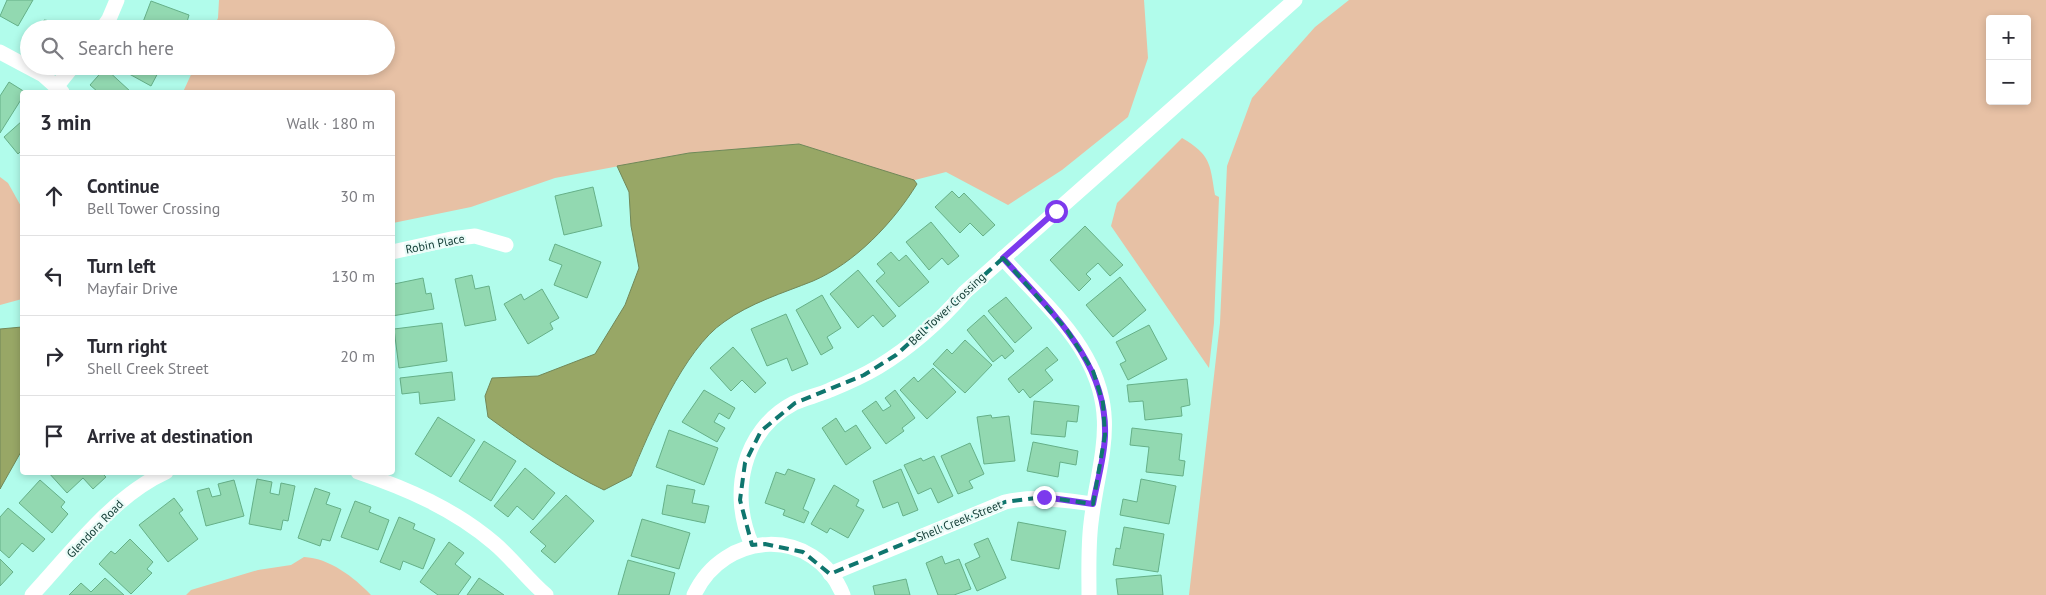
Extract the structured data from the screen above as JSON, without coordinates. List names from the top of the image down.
{
  "streets": {
    "street": [
      "Robin Place",
      "Bell Tower Crossing",
      "Shell Creek Street",
      "Glendora Road"
    ]
  },
  "page": {
    "map_buttons": ["+", "−"],
    "search": "Search here",
    "heading": ["3 min", "Walk · 180 m"],
    "list": [
      ["Continue", "Bell Tower Crossing", "30 m"],
      ["Turn left", "Mayfair Drive", "130 m"],
      ["Turn right", "Shell Creek Street", "20 m"],
      "Arrive at destination"
    ]
  }
}
